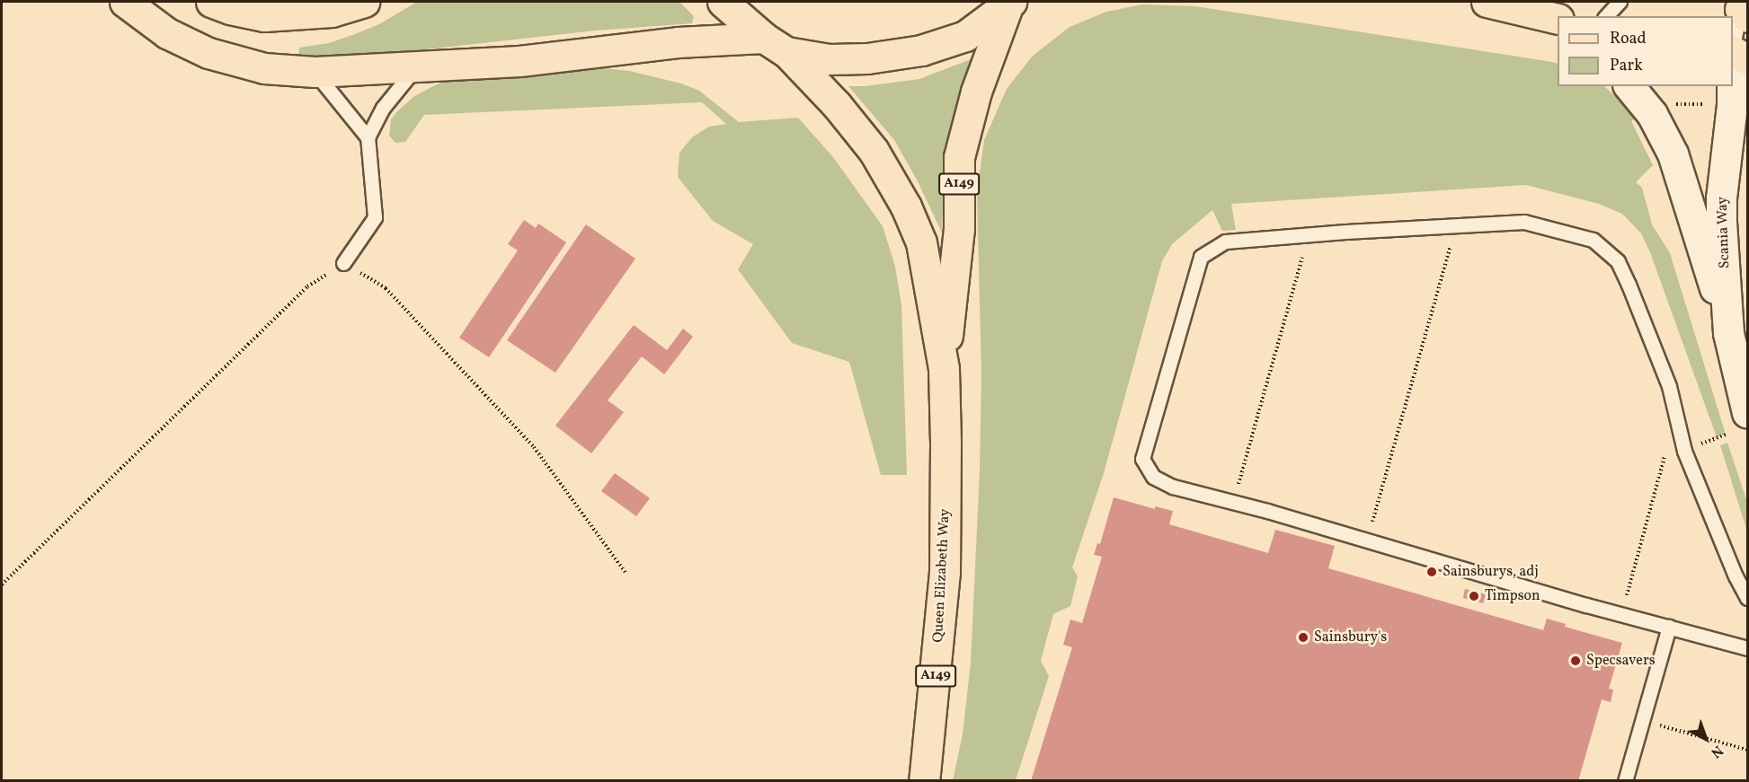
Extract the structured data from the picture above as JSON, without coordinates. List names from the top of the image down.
{
  "streets": {
    "main road": ["A149", "Queen Elizabeth Way"],
    "street": ["Scania Way"]
  },
  "places": [
    "Sainsburys, adj",
    "Timpson",
    "Sainsbury's",
    "Specsavers"
  ],
  "legend": ["Road", "Park"],
  "north": "bottom right"
}
